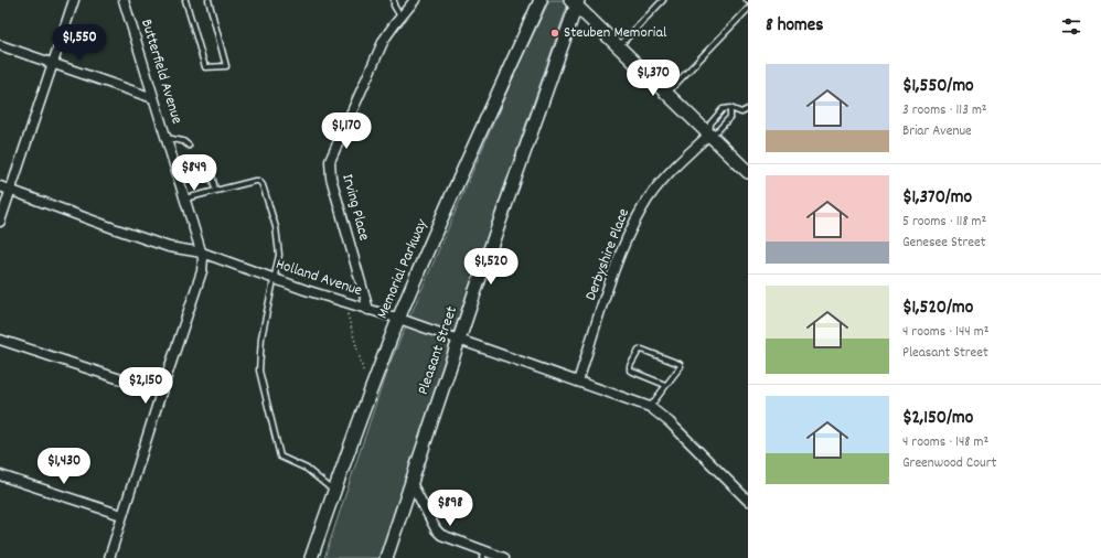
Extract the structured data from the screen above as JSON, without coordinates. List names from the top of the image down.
{
  "streets": {
    "street": [
      "Butterfield Avenue",
      "Irving Place",
      "Derbyshire Place",
      "Memorial Parkway",
      "Holland Avenue",
      "Pleasant Street"
    ]
  },
  "crossings": [
    ["Butterfield Avenue", "Holland Avenue"],
    ["Irving Place", "Holland Avenue"],
    ["Derbyshire Place", "Holland Avenue"],
    ["Memorial Parkway", "Holland Avenue"],
    ["Holland Avenue", "Pleasant Street"]
  ],
  "places": ["Steuben Memorial"],
  "page": {
    "heading": "8 homes",
    "price": [
      "$1,550",
      "$1,370",
      "$1,170",
      "$849",
      "$1,520",
      "$2,150",
      "$1,430",
      "$898"
    ],
    "list": [
      {
        "name": "$1,550/mo",
        "note": "3 rooms · 113 m² · Briar Avenue"
      },
      {
        "name": "$1,370/mo",
        "note": "5 rooms · 118 m² · Genesee Street"
      },
      {
        "name": "$1,520/mo",
        "note": "4 rooms · 144 m² · Pleasant Street"
      },
      {
        "name": "$2,150/mo",
        "note": "4 rooms · 148 m² · Greenwood Court"
      }
    ]
  }
}
